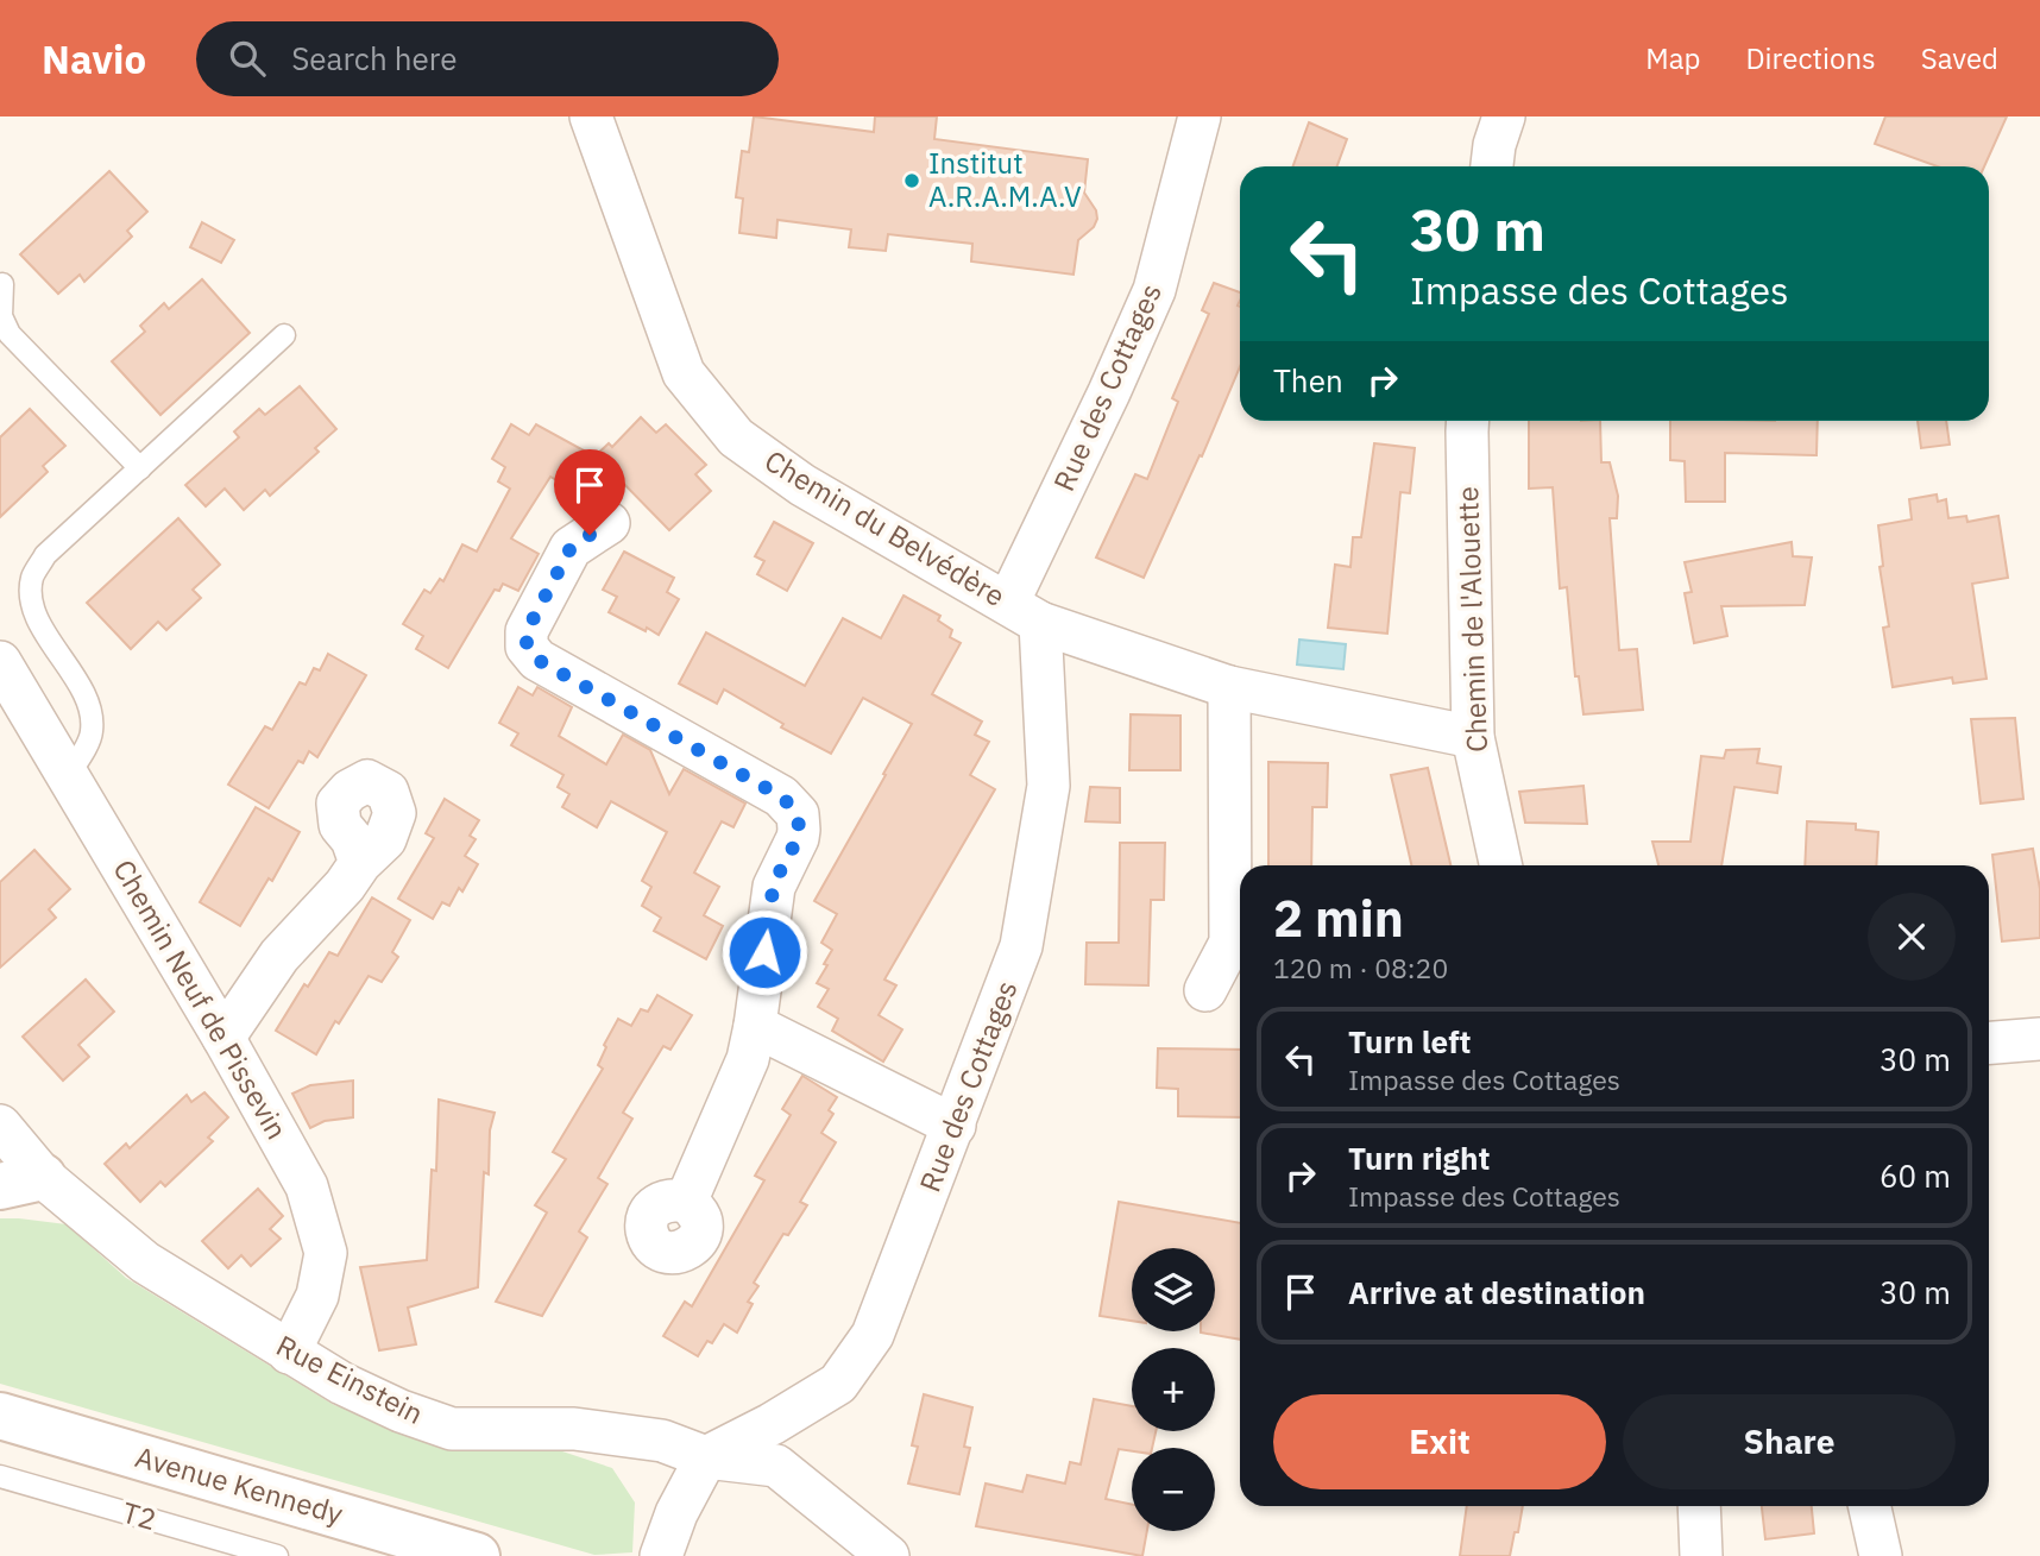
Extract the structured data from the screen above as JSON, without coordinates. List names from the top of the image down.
{
  "streets": {
    "main road": ["Avenue Kennedy"],
    "street": [
      "Rue des Cottages",
      "Chemin du Belvédère",
      "Chemin de l'Alouette",
      "Chemin Neuf de Pissevin",
      "Rue Einstein"
    ],
    "lane": ["T2"]
  },
  "crossings": [
    ["Rue des Cottages", "Chemin du Belvédère"],
    ["Rue des Cottages", "Rue Einstein"],
    ["Chemin du Belvédère", "Chemin de l'Alouette"],
    ["Chemin Neuf de Pissevin", "Rue Einstein"]
  ],
  "places": ["Institut A.R.A.M.A.V"],
  "page": {
    "header": "Navio",
    "search": "Search here",
    "nav": ["Map", "Directions", "Saved"],
    "turn": ["30 m", "Impasse des Cottages"],
    "then": "Then",
    "heading": ["2 min", "120 m · 08:20"],
    "list": [
      {
        "name": "Turn left",
        "note": "Impasse des Cottages",
        "value": "30 m"
      },
      {
        "name": "Turn right",
        "note": "Impasse des Cottages",
        "value": "60 m"
      },
      {
        "name": "Arrive at destination",
        "value": "30 m"
      }
    ],
    "map_buttons": ["+", "−"],
    "buttons": ["Exit", "Share"]
  }
}
